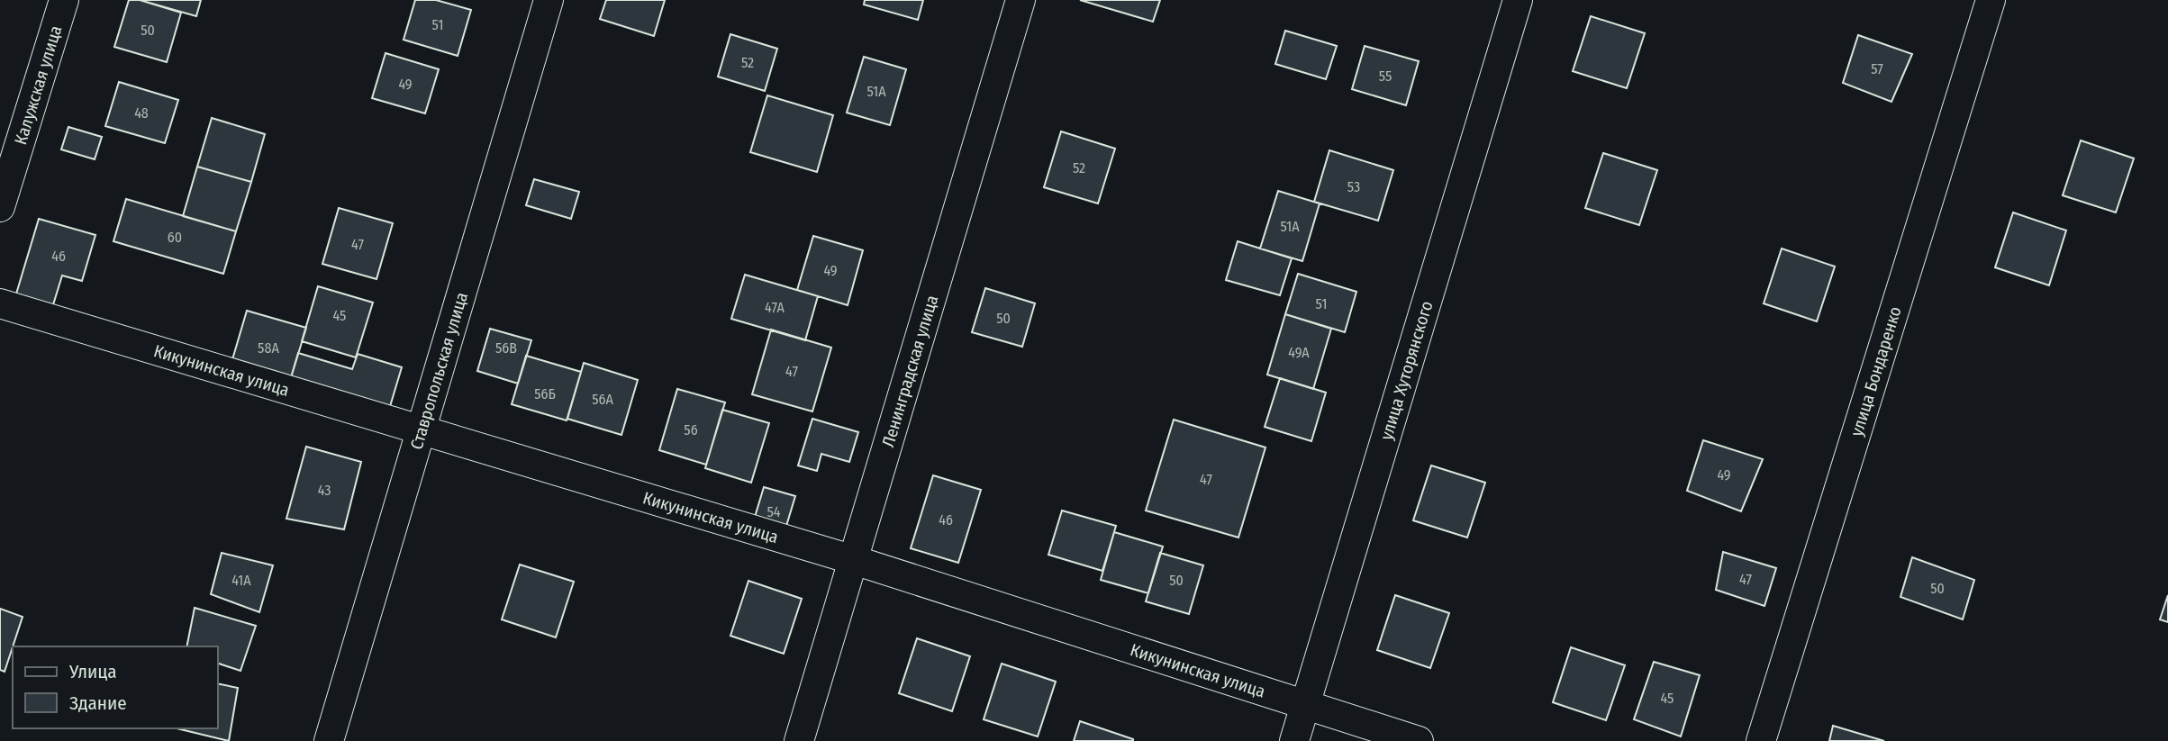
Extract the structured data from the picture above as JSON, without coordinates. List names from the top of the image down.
{
  "streets": {
    "street": [
      "Калужская улица",
      "Кикунинская улица",
      "Ставропольская улица",
      "Ленинградская улица",
      "улица Хуторянского",
      "улица Бондаренко"
    ]
  },
  "crossings": [
    ["Кикунинская улица", "Ставропольская улица"],
    ["Кикунинская улица", "Ленинградская улица"],
    ["Кикунинская улица", "улица Хуторянского"]
  ],
  "house_numbers": [
    "51",
    "50",
    "52",
    "57",
    "55",
    "49",
    "51А",
    "48",
    "52",
    "53",
    "51А",
    "60",
    "47",
    "46",
    "49",
    "51",
    "47А",
    "45",
    "50",
    "58А",
    "56В",
    "49А",
    "47",
    "56Б",
    "56А",
    "56",
    "49",
    "47",
    "43",
    "54",
    "46",
    "47",
    "41А",
    "50",
    "50",
    "45"
  ],
  "legend": ["Улица", "Здание"]
}
